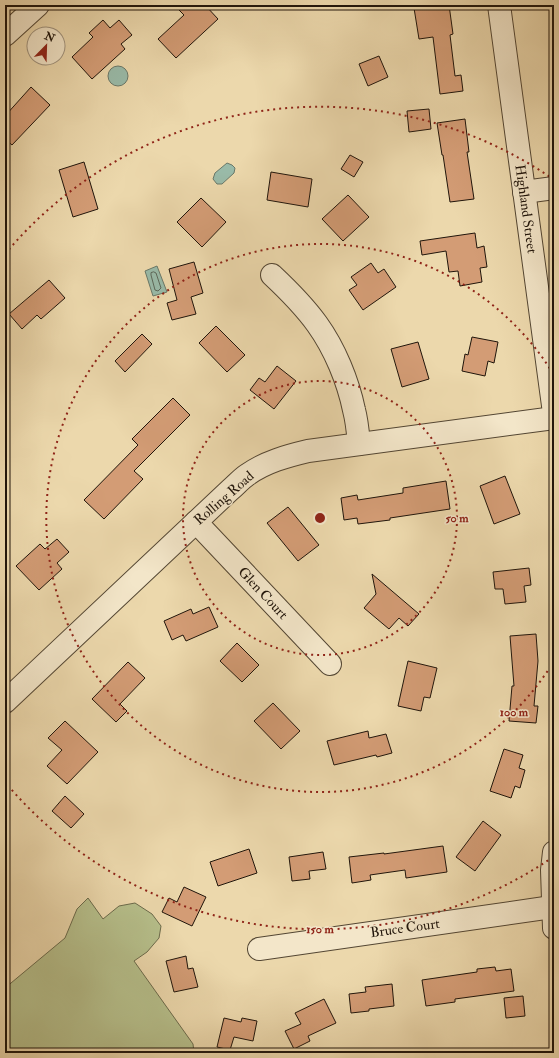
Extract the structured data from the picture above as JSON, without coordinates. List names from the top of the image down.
{
  "streets": {
    "street": [
      "Highland Street",
      "Rolling Road",
      "Glen Court",
      "Bruce Court"
    ]
  },
  "crossings": [
    ["Rolling Road", "Glen Court"]
  ],
  "north": "top right",
  "rings": ["50 m", "100 m", "150 m"]
}
